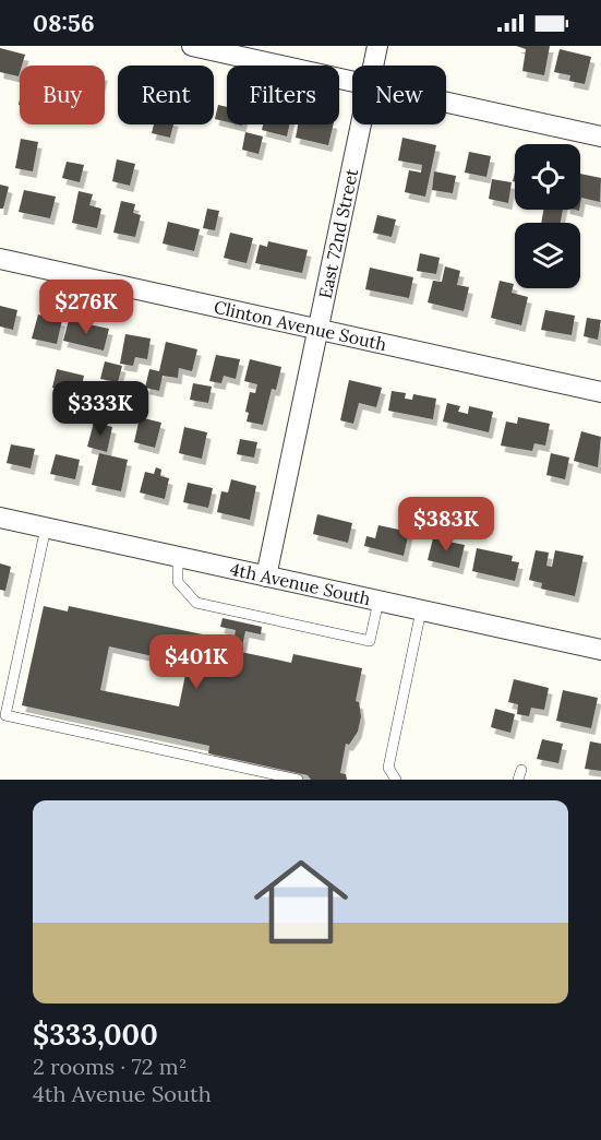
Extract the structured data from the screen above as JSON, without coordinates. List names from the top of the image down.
{
  "streets": {
    "street": ["East 72nd Street", "Clinton Avenue South", "4th Avenue South"]
  },
  "crossings": [
    ["East 72nd Street", "Clinton Avenue South"],
    ["East 72nd Street", "4th Avenue South"]
  ],
  "page": {
    "status": "08:56",
    "chip": [
      "Buy",
      "Rent",
      "Filters",
      "New"
    ],
    "price": [
      "$276K",
      "$333K",
      "$383K",
      "$401K"
    ],
    "list": [
      {
        "name": "$333,000",
        "note": "2 rooms · 72 m² · 4th Avenue South"
      }
    ]
  }
}
